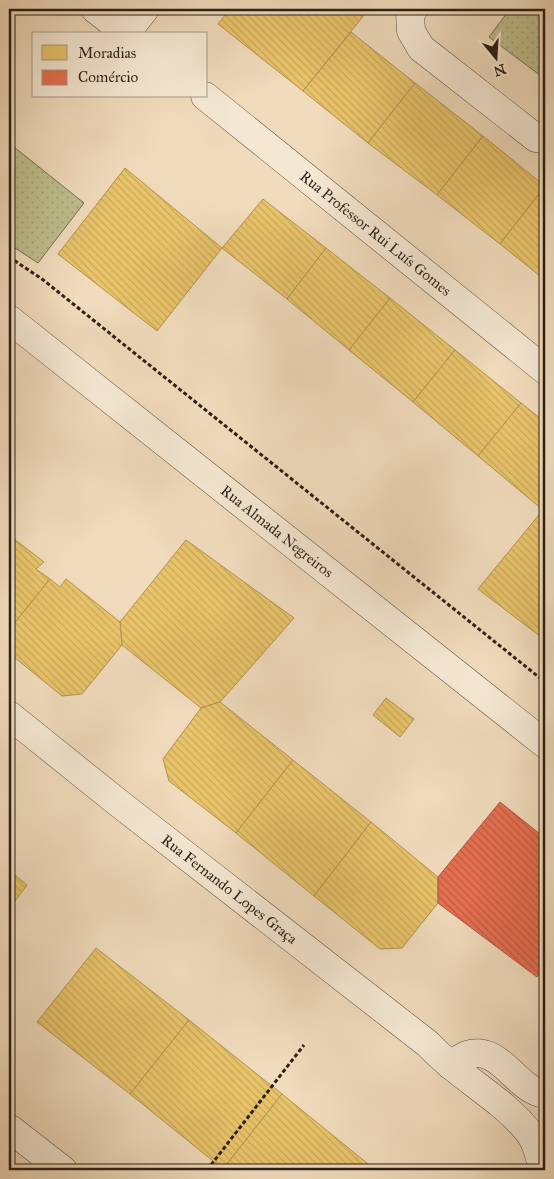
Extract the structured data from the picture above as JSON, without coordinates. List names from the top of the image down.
{
  "streets": {
    "street": ["Rua Professor Rui Luís Gomes", "Rua Almada Negreiros", "Rua Fernando Lopes Graça"]
  },
  "legend": ["Moradias", "Comércio"],
  "north": "bottom"
}
